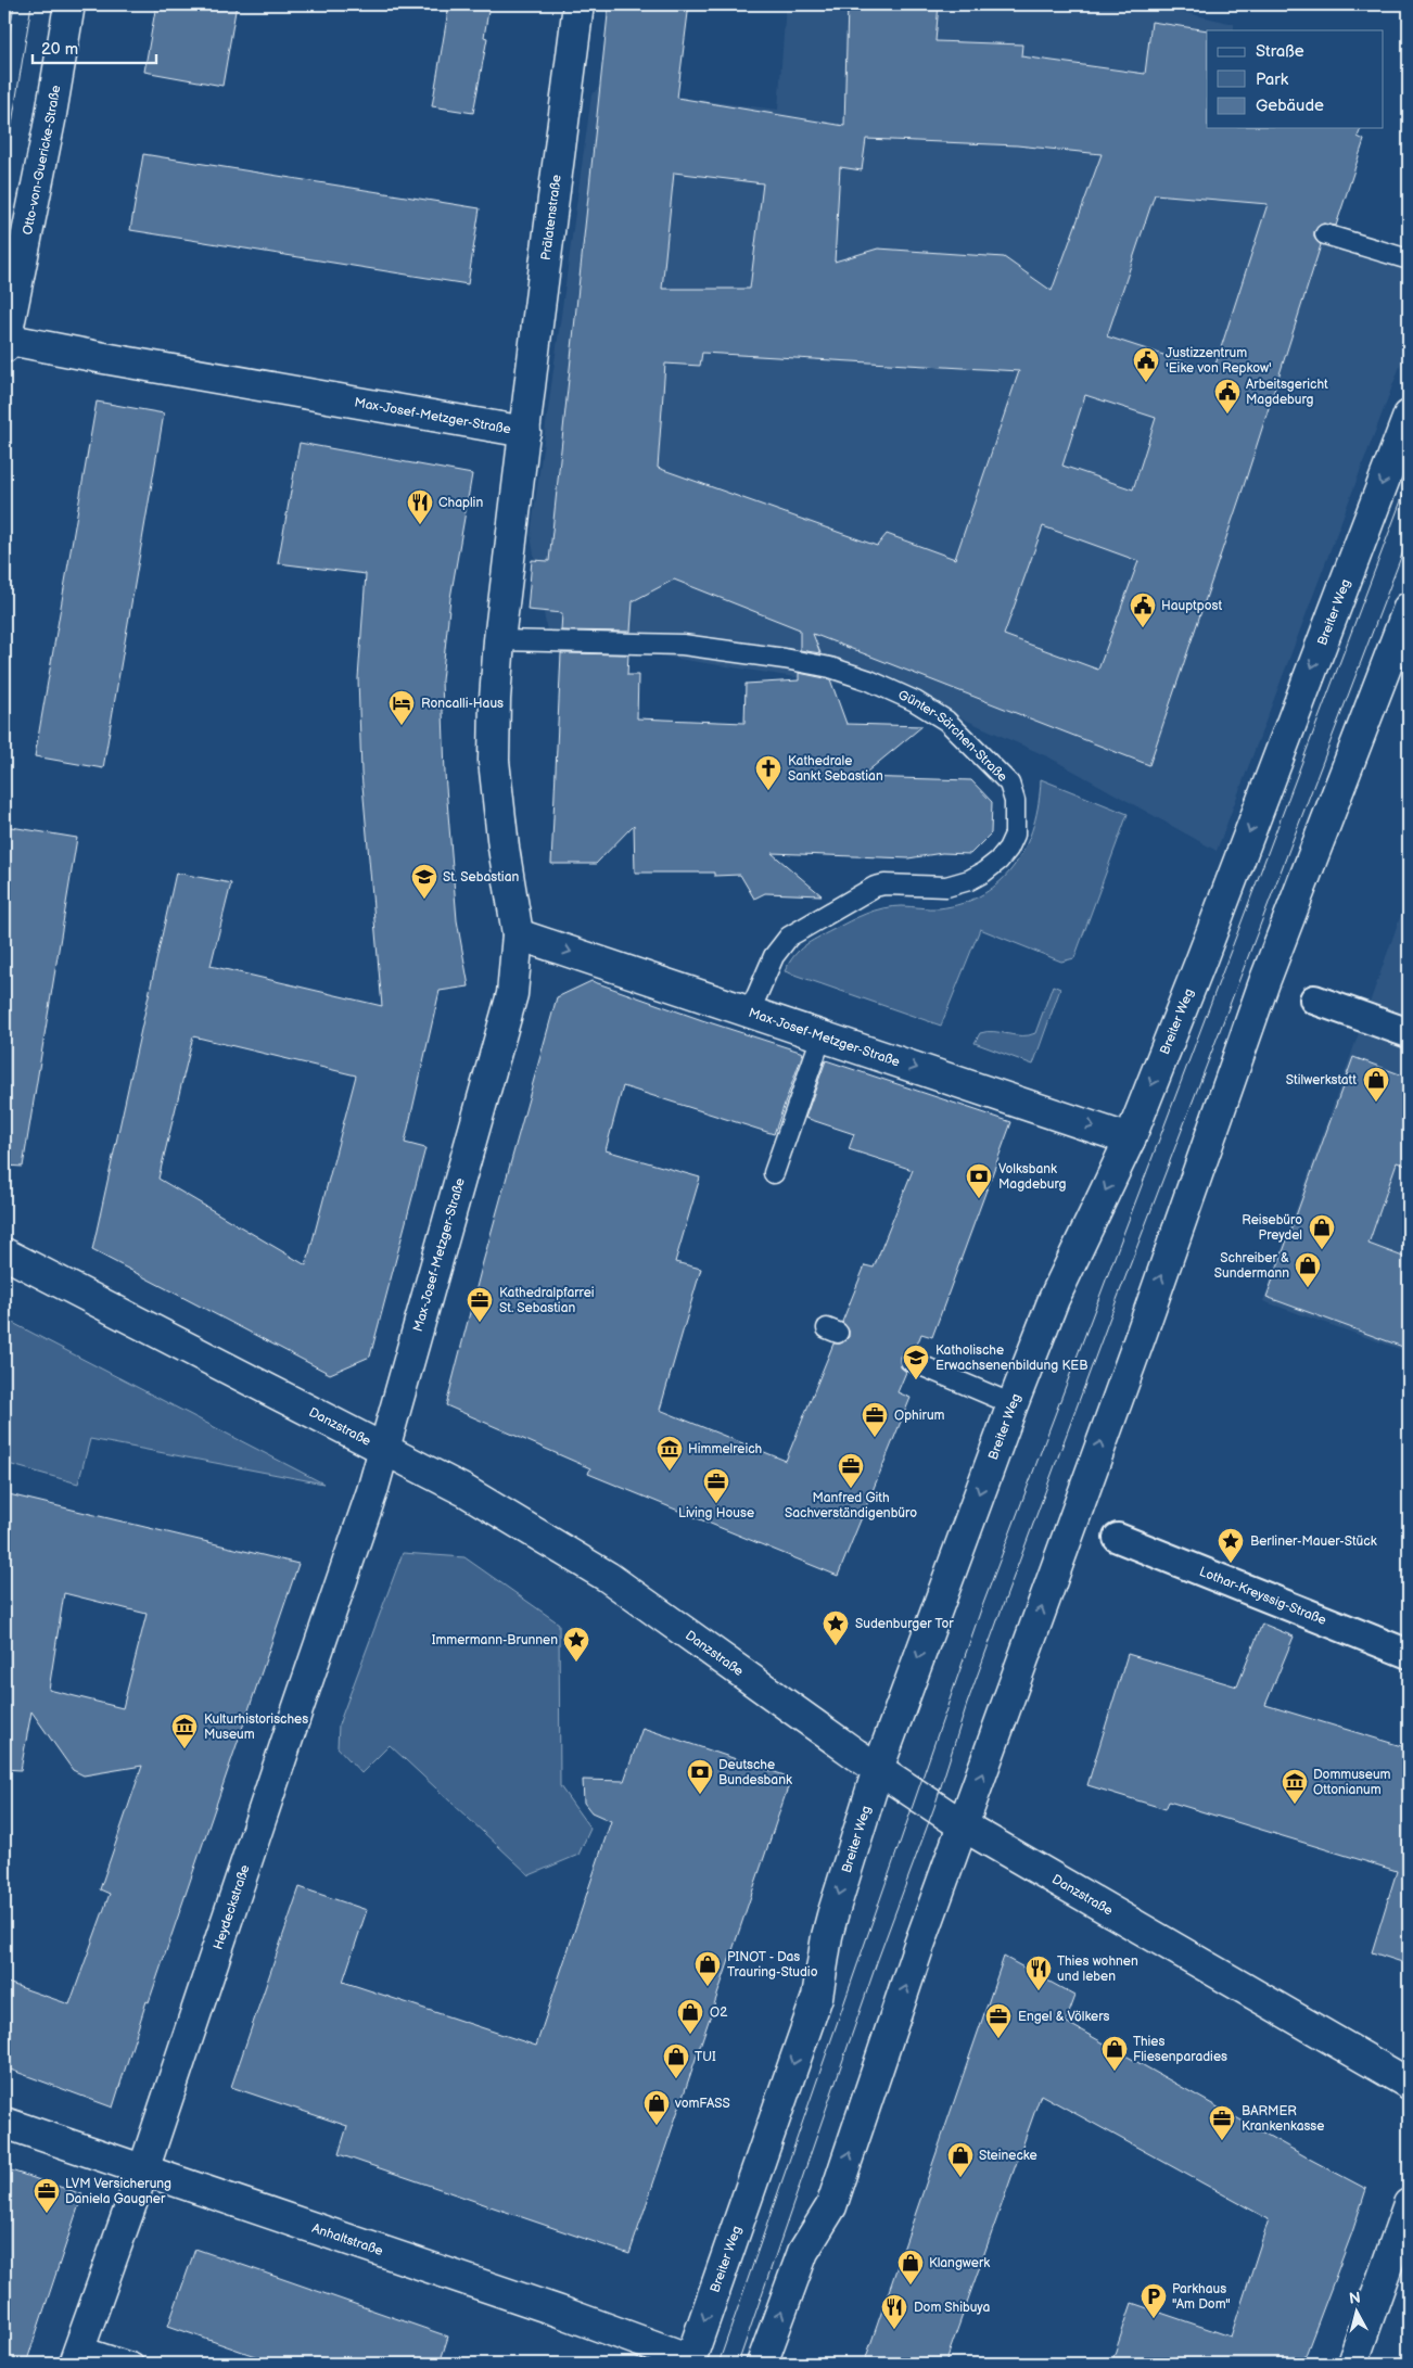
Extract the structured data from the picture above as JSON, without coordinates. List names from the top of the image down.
{
  "streets": {
    "street": [
      "Otto-von-Guericke-Straße",
      "Prälatenstraße",
      "Max-Josef-Metzger-Straße",
      "Breiter Weg",
      "Danzstraße",
      "Lothar-Kreyssig-Straße",
      "Heydeckstraße",
      "Anhaltstraße"
    ],
    "lane": ["Günter-Särchen-Straße"]
  },
  "crossings": [
    ["Otto-von-Guericke-Straße", "Max-Josef-Metzger-Straße"],
    ["Prälatenstraße", "Max-Josef-Metzger-Straße"],
    ["Max-Josef-Metzger-Straße", "Breiter Weg"],
    ["Max-Josef-Metzger-Straße", "Günter-Särchen-Straße"],
    ["Max-Josef-Metzger-Straße", "Danzstraße"],
    ["Max-Josef-Metzger-Straße", "Heydeckstraße"],
    ["Breiter Weg", "Danzstraße"],
    ["Breiter Weg", "Anhaltstraße"],
    ["Danzstraße", "Heydeckstraße"],
    ["Heydeckstraße", "Anhaltstraße"]
  ],
  "places": {
    "public building": ["Justizzentrum 'Eike von Repkow'", "Arbeitsgericht Magdeburg", "Hauptpost"],
    "restaurant": ["Chaplin", "Thies wohnen und leben", "Dom Shibuya"],
    "hotel": ["Roncalli-Haus"],
    "church": ["Kathedrale Sankt Sebastian"],
    "school or university": ["St. Sebastian", "Katholische Erwachsenenbildung KEB"],
    "shop": [
      "Stilwerkstatt",
      "Reisebüro Preydel",
      "Schreiber & Sundermann",
      "PINOT - Das Trauring-Studio",
      "O2",
      "Thies Fliesenparadies",
      "TUI",
      "vomFASS",
      "Steinecke",
      "Klangwerk"
    ],
    "bank": ["Volksbank Magdeburg", "Deutsche Bundesbank"],
    "office": [
      "Kathedralpfarrei St. Sebastian",
      "Ophirum",
      "Manfred Gith Sachverständigenbüro",
      "Living House",
      "Engel & Völkers",
      "BARMER Krankenkasse",
      "LVM Versicherung Daniela Gaugner"
    ],
    "museum": ["Himmelreich", "Kulturhistorisches Museum", "Dommuseum Ottonianum"],
    "place": ["Berliner-Mauer-Stück", "Sudenburger Tor", "Immermann-Brunnen"],
    "parking": ["Parkhaus \"Am Dom\""]
  },
  "legend": ["Straße", "Park", "Gebäude"],
  "scale_bar": "20 m",
  "north": "top"
}
